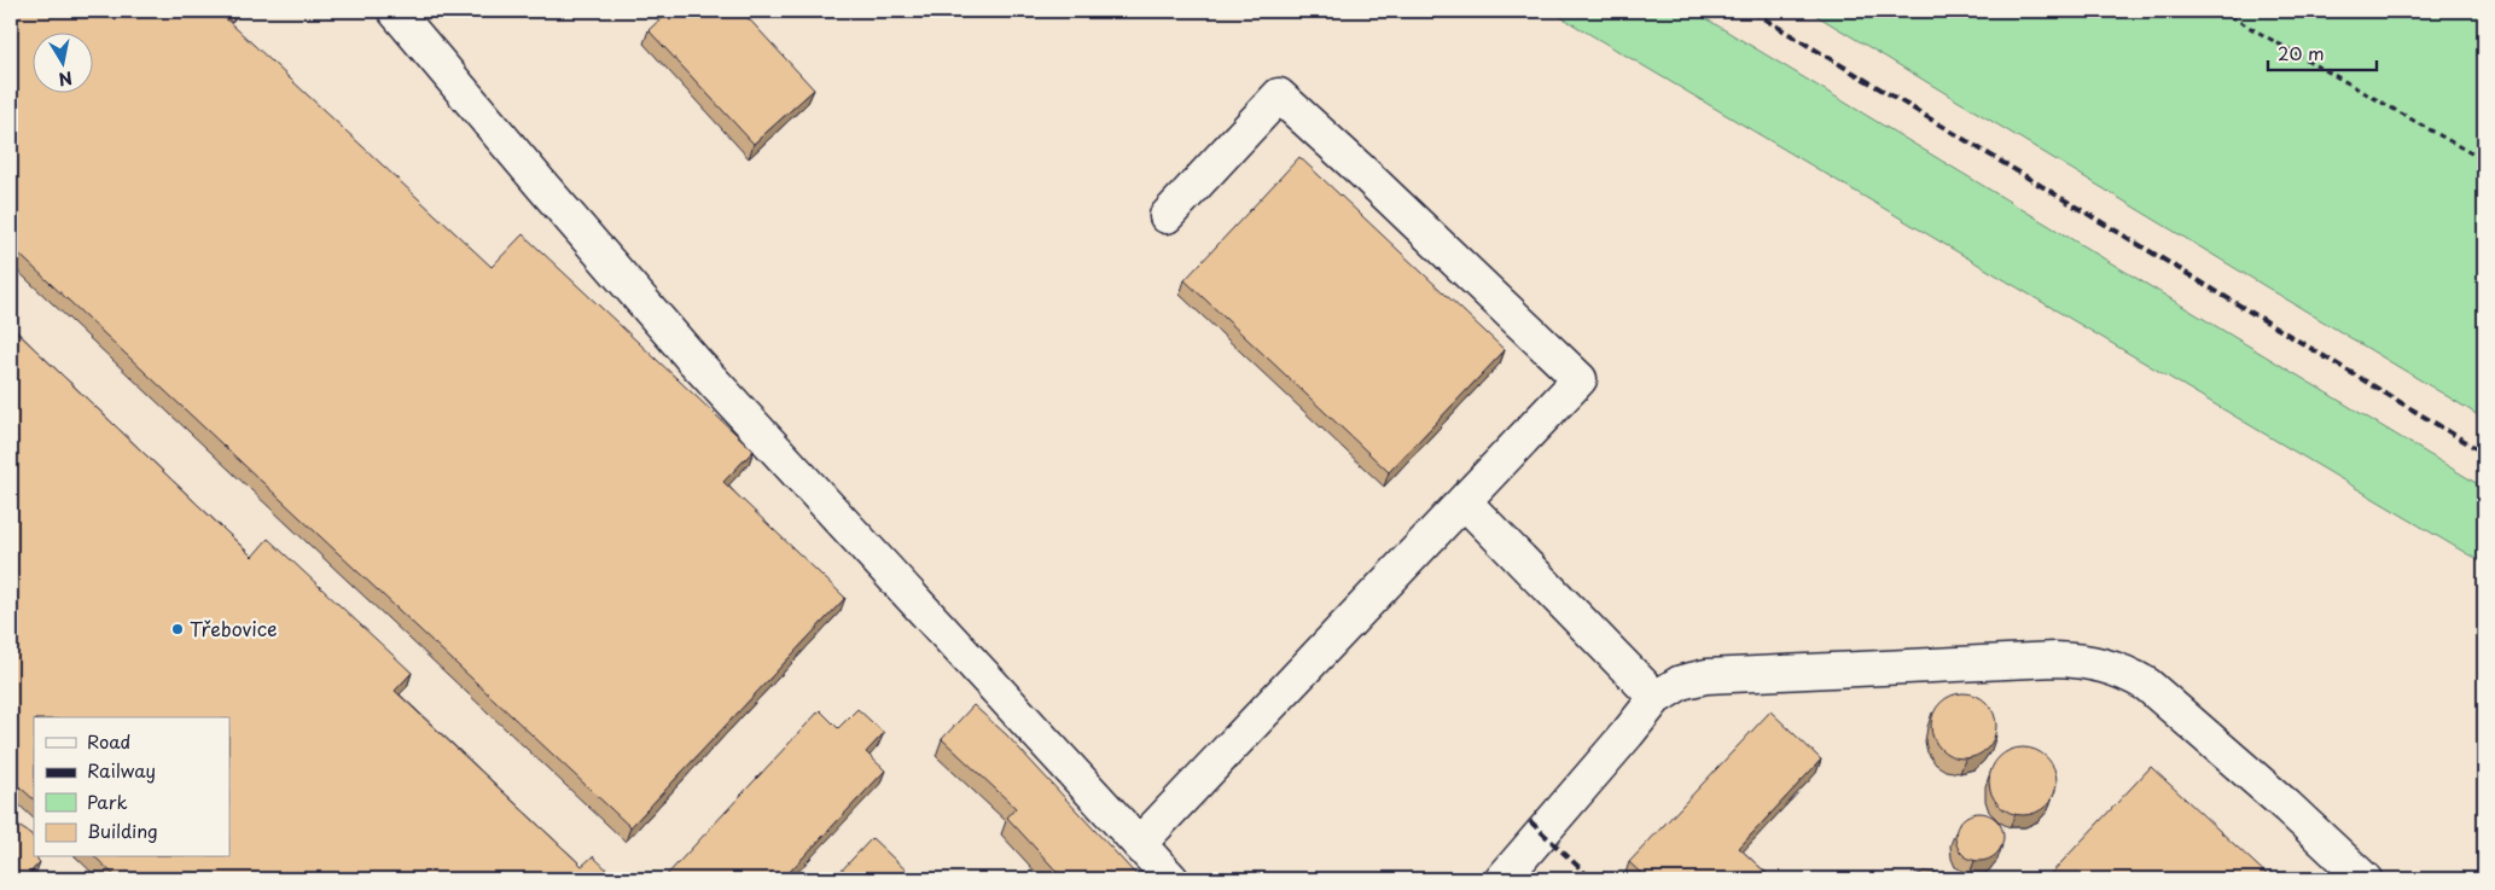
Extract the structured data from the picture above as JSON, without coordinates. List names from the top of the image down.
{
  "places": ["Třebovice"],
  "legend": [
    "Road",
    "Railway",
    "Park",
    "Building"
  ],
  "scale_bar": "20 m",
  "north": "bottom"
}
